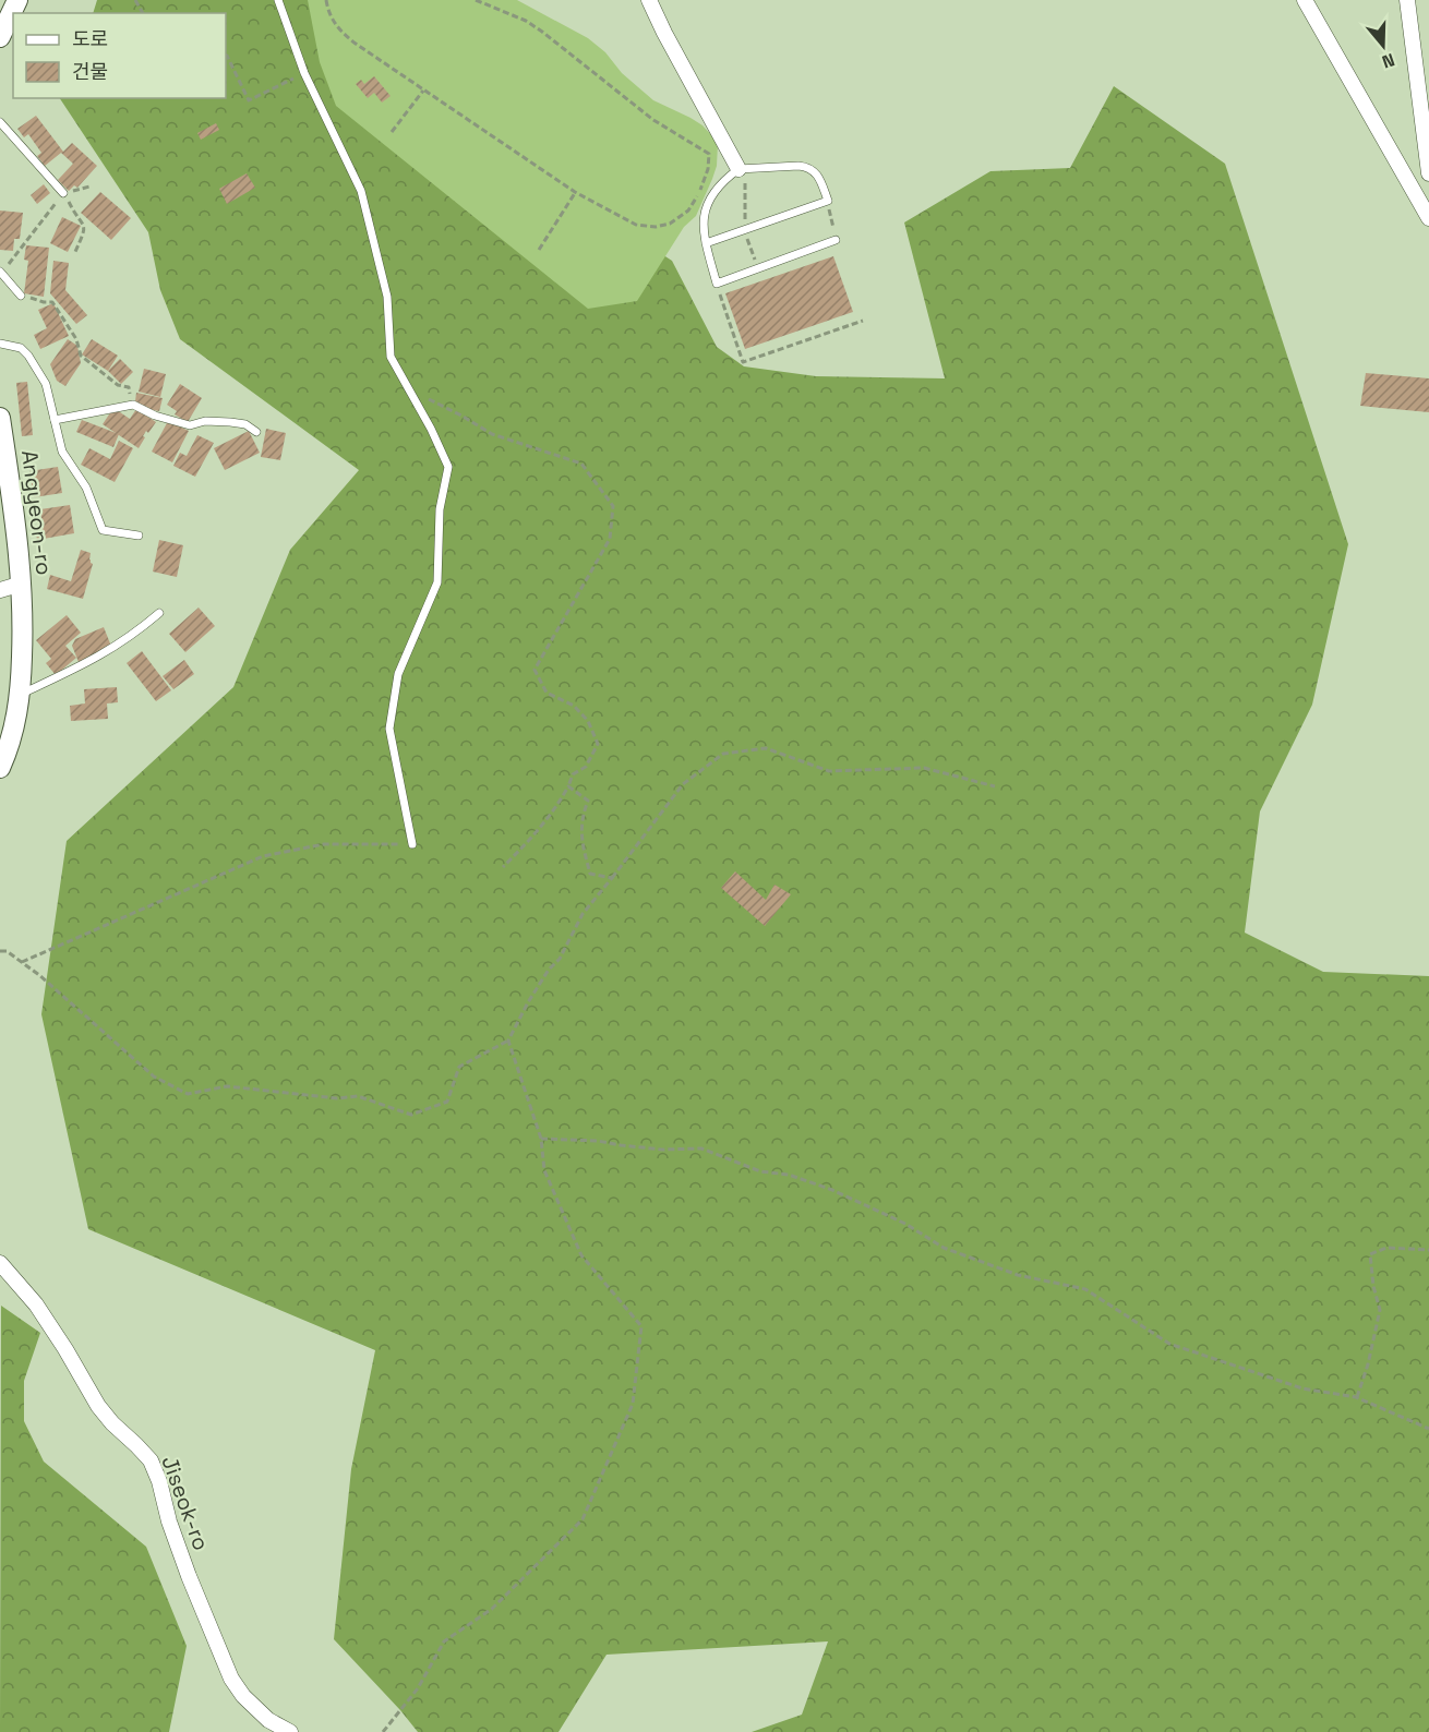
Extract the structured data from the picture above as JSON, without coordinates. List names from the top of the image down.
{
  "streets": {
    "street": ["Angyeon-ro", "Jiseok-ro"]
  },
  "legend": ["도로", "건물"],
  "north": "bottom"
}
